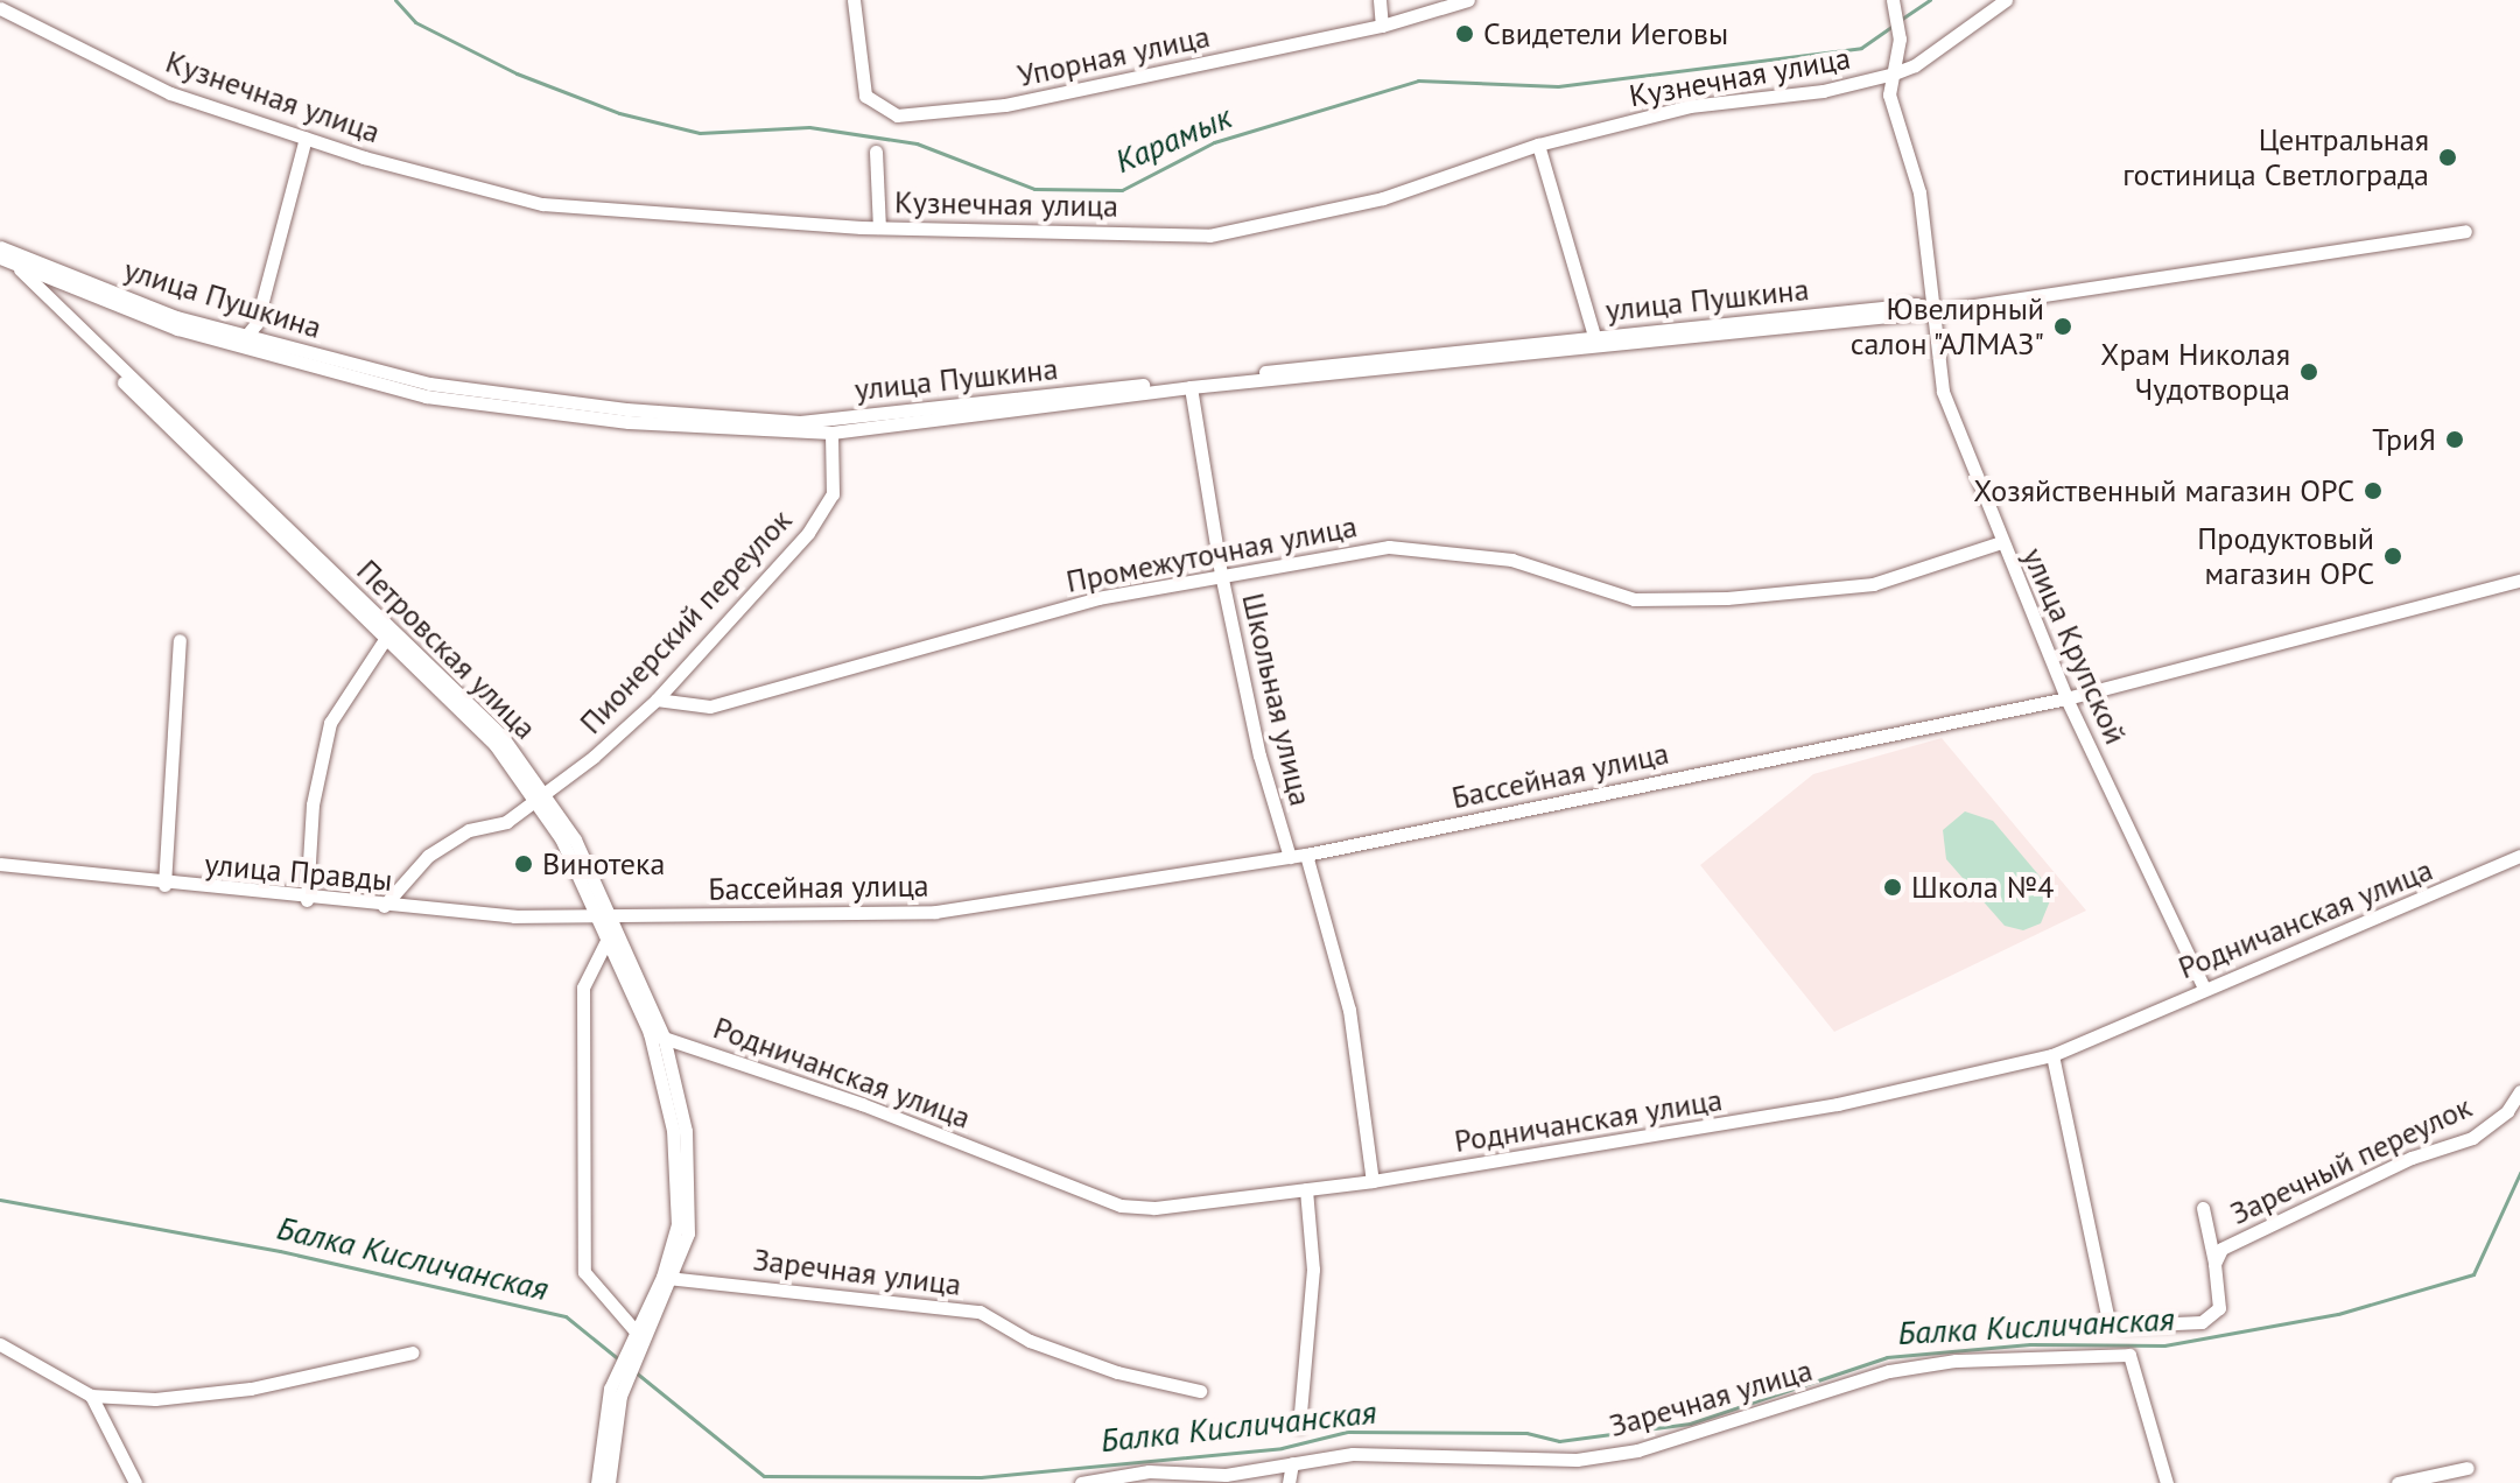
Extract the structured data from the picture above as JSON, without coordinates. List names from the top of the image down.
{
  "streets": {
    "street": [
      "Упорная улица",
      "Кузнечная улица",
      "улица Пушкина",
      "Промежуточная улица",
      "Пионерский переулок",
      "улица Крупской",
      "Петровская улица",
      "Школьная улица",
      "Бассейная улица",
      "улица Правды",
      "Родничанская улица",
      "Заречный переулок",
      "Заречная улица"
    ]
  },
  "crossings": [
    ["Кузнечная улица", "улица Крупской"],
    ["улица Пушкина", "Пионерский переулок"],
    ["улица Пушкина", "улица Крупской"],
    ["улица Пушкина", "Петровская улица"],
    ["улица Пушкина", "Школьная улица"],
    ["Промежуточная улица", "Пионерский переулок"],
    ["Промежуточная улица", "улица Крупской"],
    ["Промежуточная улица", "Школьная улица"],
    ["Пионерский переулок", "Петровская улица"],
    ["Пионерский переулок", "улица Правды"],
    ["улица Крупской", "Бассейная улица"],
    ["улица Крупской", "Родничанская улица"],
    ["Школьная улица", "Бассейная улица"],
    ["Бассейная улица", "улица Правды"],
    ["Родничанская улица", "Заречный переулок"]
  ],
  "water": ["Карамык", "Балка Кисличанская"],
  "places": [
    "Свидетели Иеговы",
    "Центральная гостиница Светлограда",
    "Ювелирный салон \"АЛМАЗ\"",
    "Храм Николая Чудотворца",
    "ТриЯ",
    "Хозяйственный магазин ОРС",
    "Продуктовый магазин ОРС",
    "Винотека",
    "Школа №4"
  ]
}
